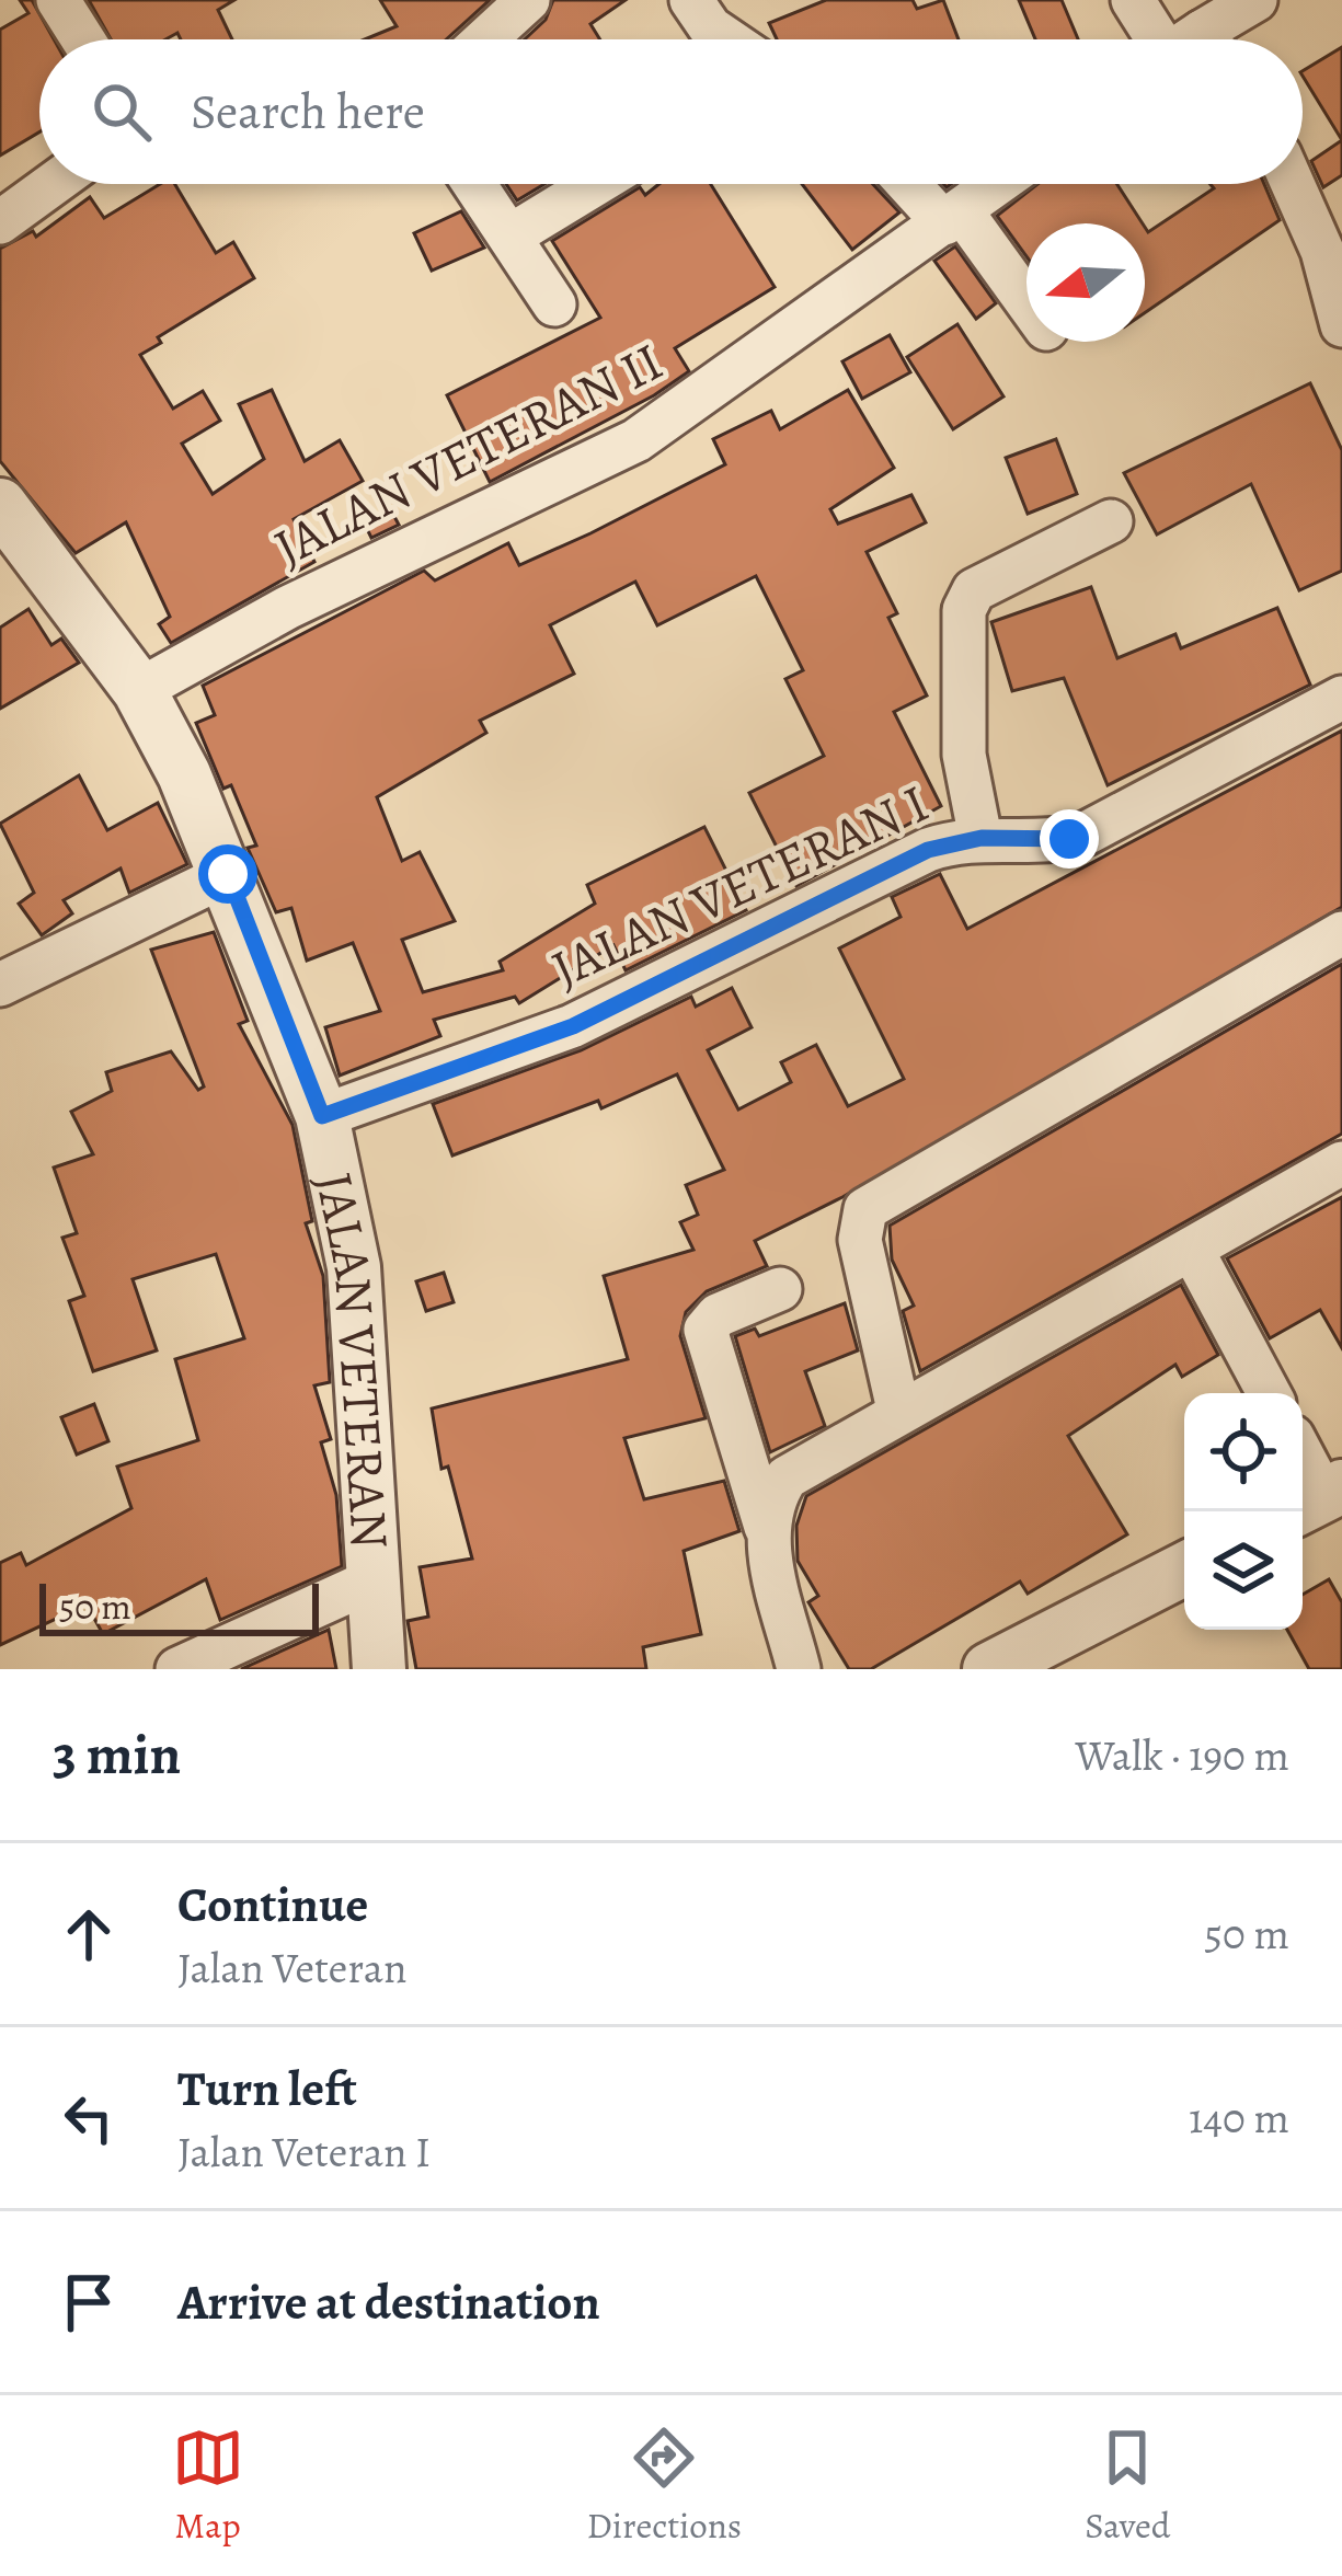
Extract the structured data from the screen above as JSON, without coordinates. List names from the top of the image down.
{
  "streets": {
    "street": ["JALAN VETERAN II", "JALAN VETERAN I", "JALAN VETERAN"]
  },
  "crossings": [
    ["JALAN VETERAN II", "JALAN VETERAN"],
    ["JALAN VETERAN I", "JALAN VETERAN"]
  ],
  "scale_bar": "50 m",
  "north": "left",
  "page": {
    "search": "Search here",
    "scale": "50 m",
    "heading": ["3 min", "Walk · 190 m"],
    "list": [
      ["Continue", "Jalan Veteran", "50 m"],
      ["Turn left", "Jalan Veteran I", "140 m"],
      "Arrive at destination"
    ],
    "nav": ["Map", "Directions", "Saved"]
  }
}
